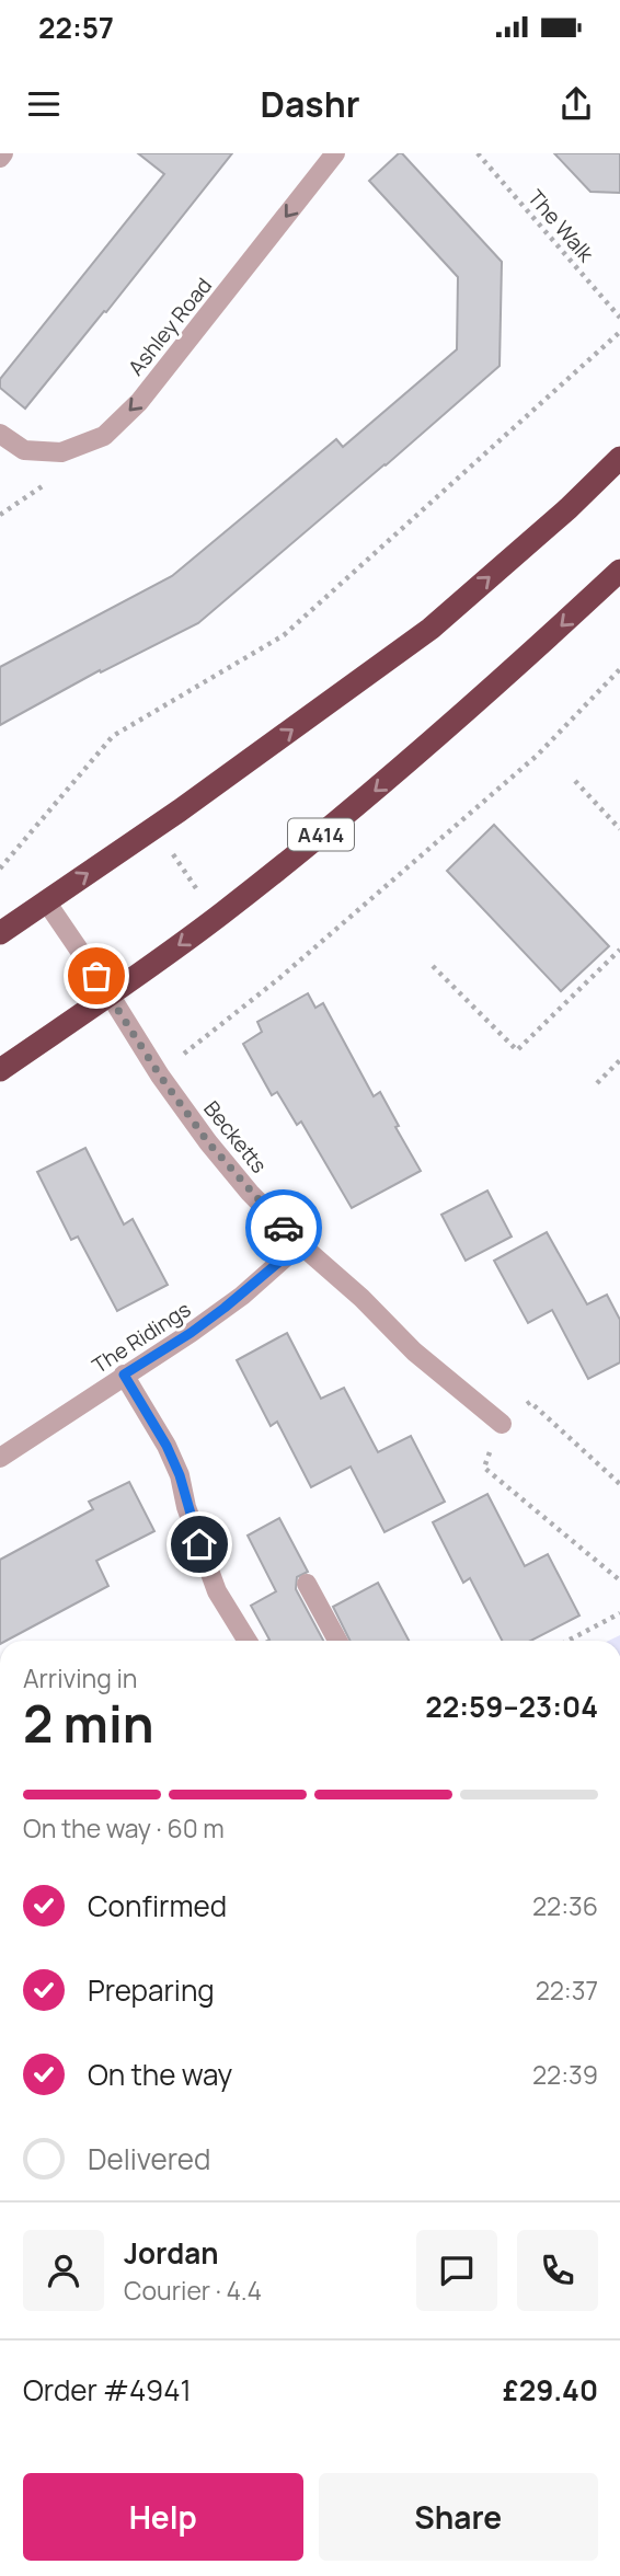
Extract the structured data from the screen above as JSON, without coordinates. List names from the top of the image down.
{
  "streets": {
    "highway": ["A414"],
    "street": ["Ashley Road", "Becketts", "The Ridings"],
    "path": ["The Walk"]
  },
  "crossings": [
    ["A414", "Becketts"],
    ["Becketts", "The Ridings"]
  ],
  "one_way": ["Ashley Road"],
  "page": {
    "status": "22:57",
    "header": "Dashr",
    "heading": ["2 min", "Arriving in", "22:59–23:04"],
    "panel": [
      "Jordan",
      "Courier · 4.4",
      "Order #4941",
      "£29.40"
    ],
    "bar": "On the way · 60 m",
    "list": [
      ["Confirmed", "22:36"],
      ["Preparing", "22:37"],
      ["On the way", "22:39"],
      "Delivered"
    ],
    "buttons": ["Help", "Share"]
  }
}
